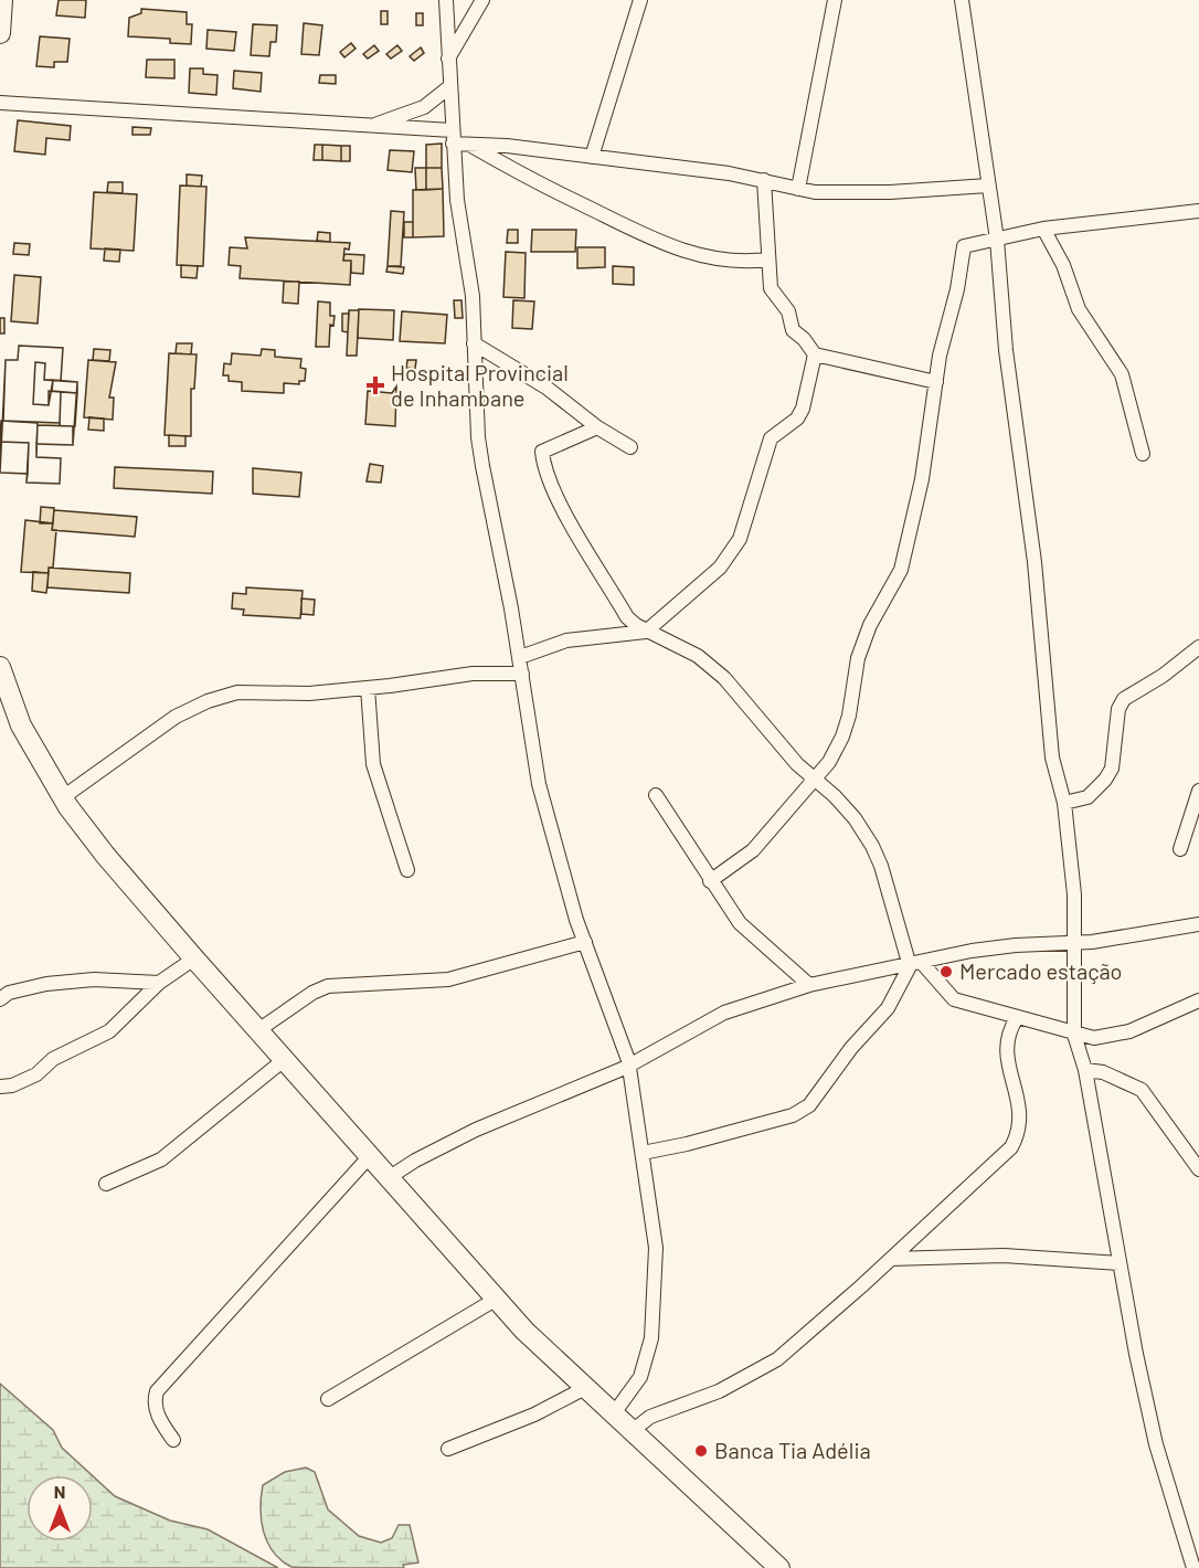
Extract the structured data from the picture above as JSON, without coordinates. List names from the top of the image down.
{
  "places": {
    "health": ["Hospital Provincial de Inhambane"],
    "other": ["Mercado estação", "Banca Tia Adélia"]
  },
  "north": "top"
}
